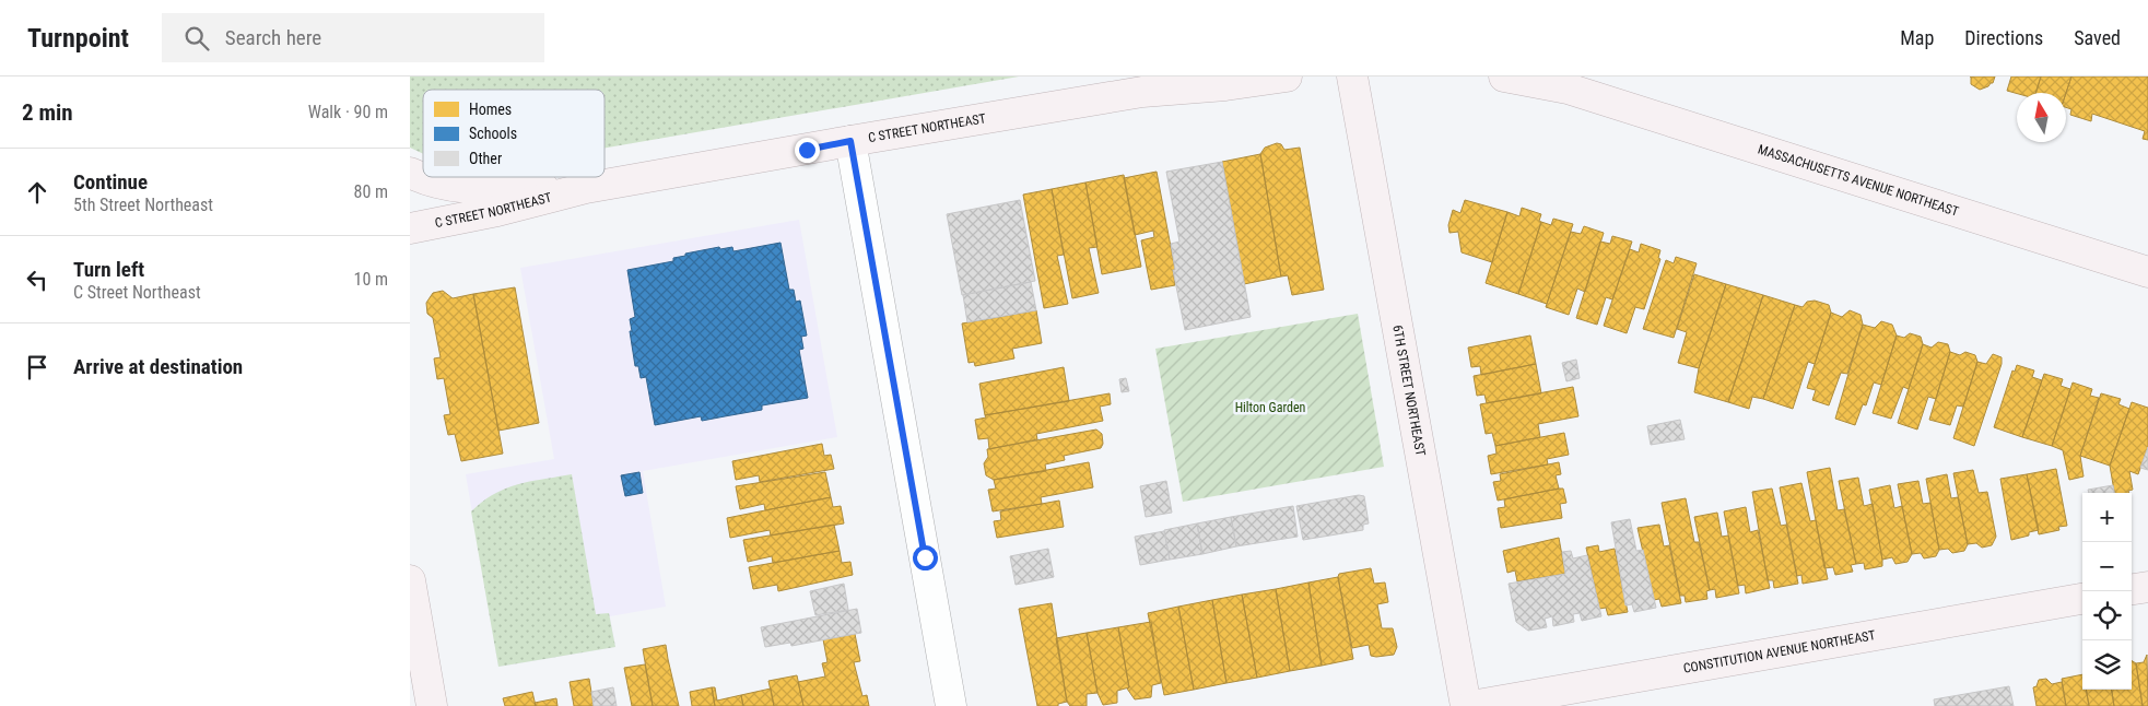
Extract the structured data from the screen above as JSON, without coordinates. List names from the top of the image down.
{
  "streets": {
    "main road": [
      "C STREET NORTHEAST",
      "MASSACHUSETTS AVENUE NORTHEAST",
      "6TH STREET NORTHEAST",
      "CONSTITUTION AVENUE NORTHEAST"
    ]
  },
  "parks": ["Hilton Garden"],
  "legend": ["Homes", "Schools", "Other"],
  "north": "top",
  "page": {
    "header": "Turnpoint",
    "search": "Search here",
    "nav": ["Map", "Directions", "Saved"],
    "heading": ["2 min", "Walk · 90 m"],
    "list": [
      ["Continue", "5th Street Northeast", "80 m"],
      ["Turn left", "C Street Northeast", "10 m"],
      "Arrive at destination"
    ],
    "map_buttons": ["+", "−"]
  }
}
